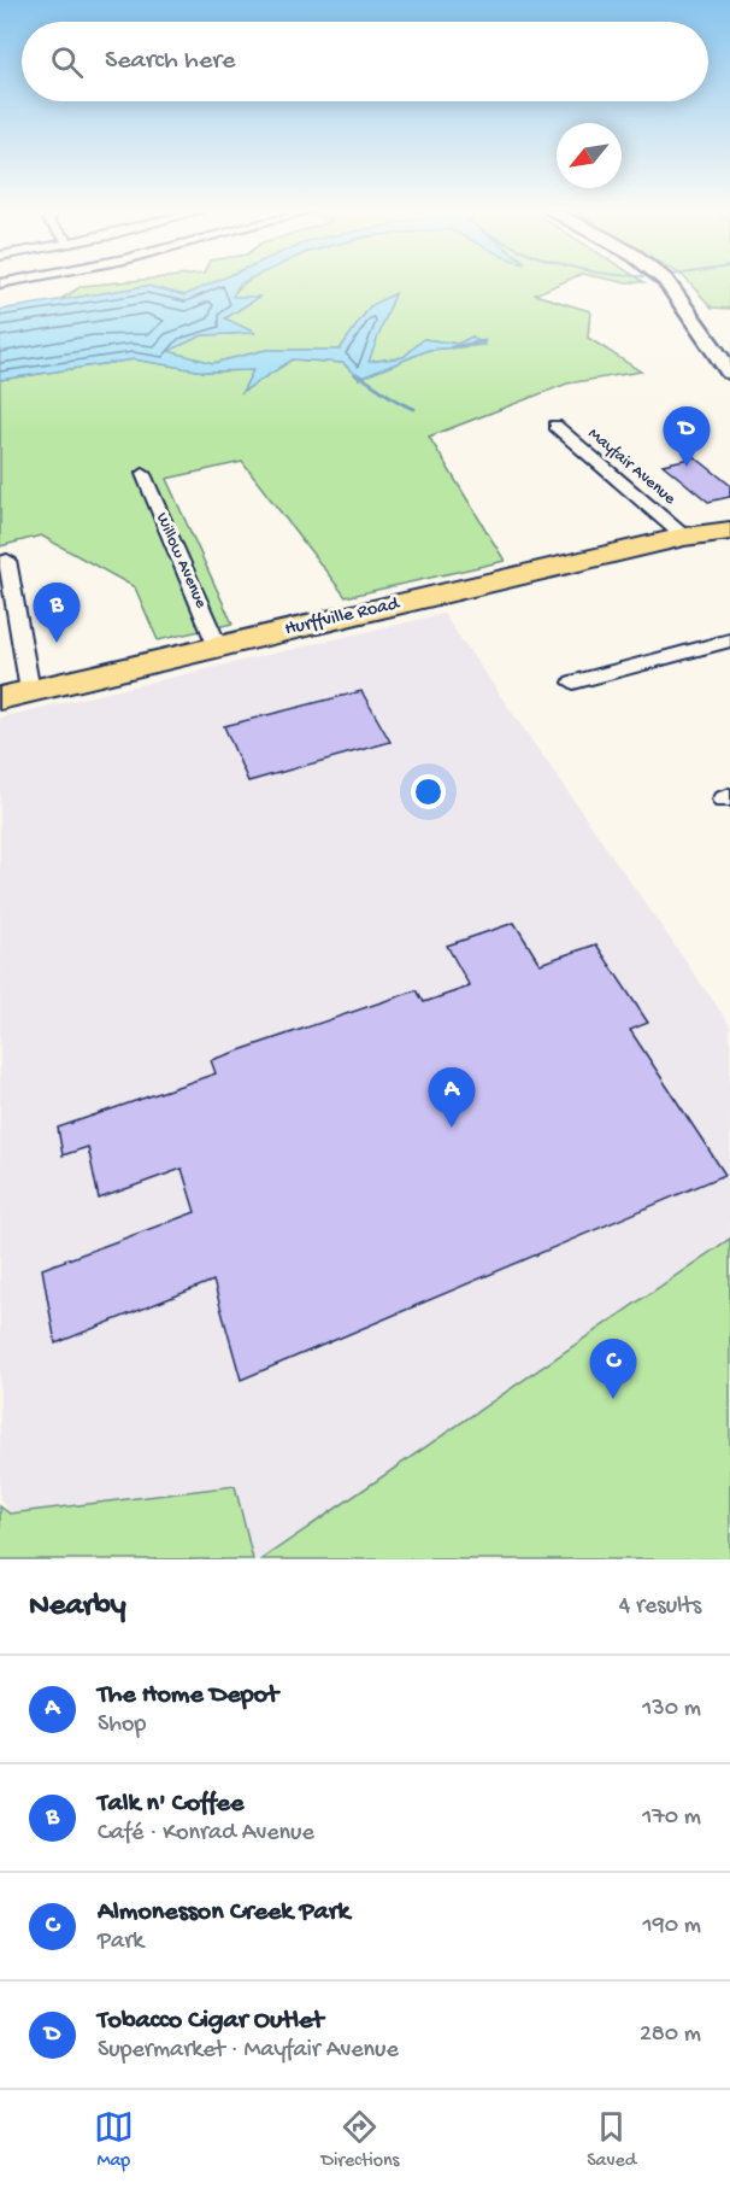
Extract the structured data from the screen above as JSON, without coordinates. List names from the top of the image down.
{
  "streets": {
    "main road": ["Hurffville Road"],
    "street": ["Mayfair Avenue", "Willow Avenue"]
  },
  "crossings": [
    ["Mayfair Avenue", "Hurffville Road"],
    ["Willow Avenue", "Hurffville Road"]
  ],
  "north": "bottom left",
  "page": {
    "search": "Search here",
    "pins": [
      "D",
      "B",
      "A",
      "C"
    ],
    "heading": ["Nearby", "4 results"],
    "list": [
      {
        "mark": "A",
        "name": "The Home Depot",
        "note": "Shop",
        "value": "130 m"
      },
      {
        "mark": "B",
        "name": "Talk n' Coffee",
        "note": "Café · Konrad Avenue",
        "value": "170 m"
      },
      {
        "mark": "C",
        "name": "Almonesson Creek Park",
        "note": "Park",
        "value": "190 m"
      },
      {
        "mark": "D",
        "name": "Tobacco Cigar Outlet",
        "note": "Supermarket · Mayfair Avenue",
        "value": "280 m"
      }
    ],
    "nav": ["Map", "Directions", "Saved"]
  }
}
